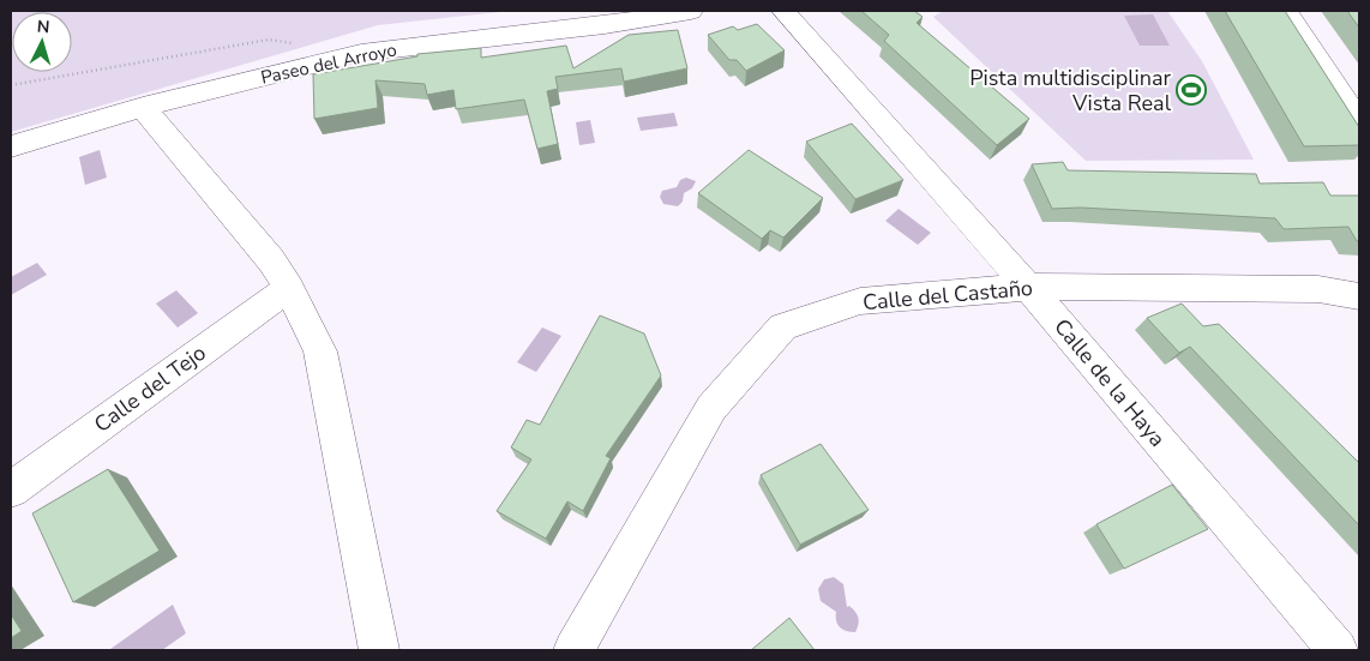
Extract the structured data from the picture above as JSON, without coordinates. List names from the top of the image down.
{
  "streets": {
    "street": [
      "Paseo del Arroyo",
      "Calle del Castaño",
      "Calle de la Haya",
      "Calle del Tejo"
    ]
  },
  "crossings": [
    ["Calle del Castaño", "Calle de la Haya"]
  ],
  "places": {
    "sports": ["Pista multidisciplinar Vista Real"]
  },
  "north": "top"
}
